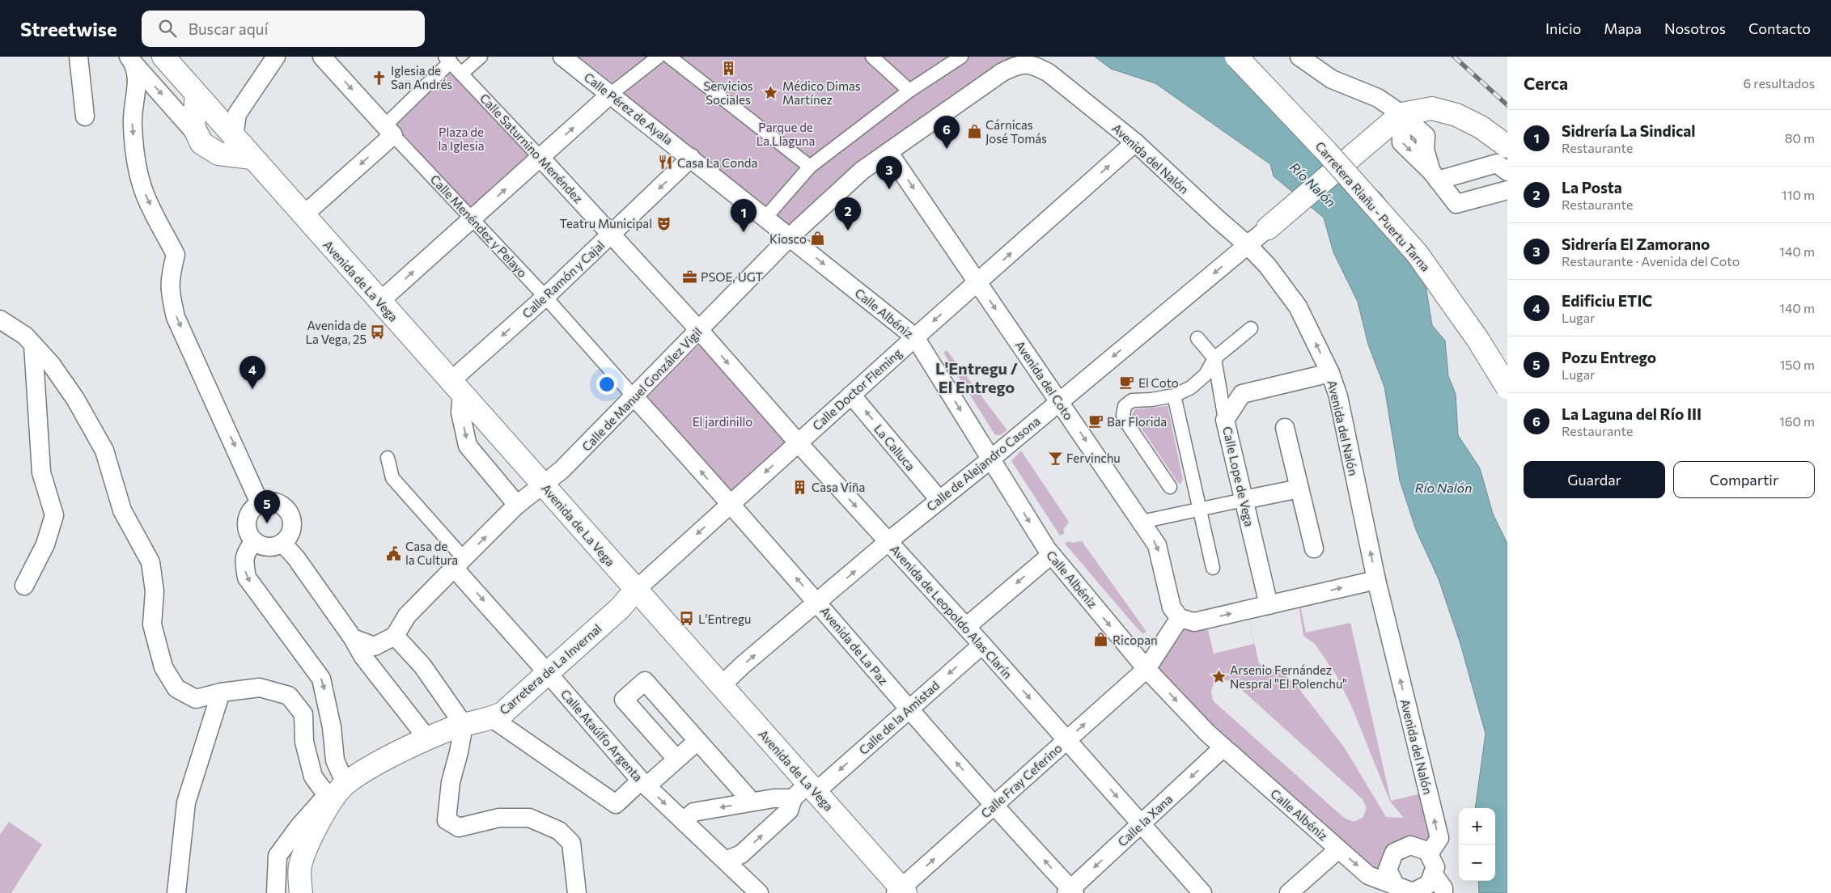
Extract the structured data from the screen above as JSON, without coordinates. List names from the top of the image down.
{
  "streets": {
    "street": [
      "Calle Pérez de Ayala",
      "Calle Saturnino Menéndez",
      "Avenida del Nalón",
      "Carretera Riañu - Puertu Tarna",
      "Calle Menéndez y Pelayo",
      "Calle Ramón y Cajal",
      "Avenida de La Vega",
      "Calle Albéniz",
      "Avenida del Coto",
      "Calle de Manuel González Vigil",
      "Calle Doctor Fleming",
      "La Calluca",
      "Calle de Alejandro Casona",
      "Calle Lope de Vega",
      "Avenida de Leopoldo Alas Clarín",
      "Avenida de La Paz",
      "Carretera de La Invernal",
      "Calle de la Amistad",
      "Calle Ataúlfo Argenta",
      "Calle Fray Ceferino",
      "Calle la Xana"
    ]
  },
  "crossings": [
    ["Calle Pérez de Ayala", "Calle Ramón y Cajal"],
    ["Calle Pérez de Ayala", "Calle Albéniz"],
    ["Calle Pérez de Ayala", "Calle de Manuel González Vigil"],
    ["Calle Saturnino Menéndez", "Calle Ramón y Cajal"],
    ["Calle Saturnino Menéndez", "Calle de Manuel González Vigil"],
    ["Calle Saturnino Menéndez", "Avenida de Leopoldo Alas Clarín"],
    ["Avenida del Nalón", "Calle Albéniz"],
    ["Avenida del Nalón", "Calle de Manuel González Vigil"],
    ["Avenida del Nalón", "Calle Doctor Fleming"],
    ["Avenida del Nalón", "Calle de Alejandro Casona"],
    ["Avenida del Nalón", "Calle Lope de Vega"],
    ["Calle Menéndez y Pelayo", "Calle Ramón y Cajal"],
    ["Calle Menéndez y Pelayo", "Calle de Manuel González Vigil"],
    ["Calle Menéndez y Pelayo", "Avenida de La Paz"],
    ["Calle Ramón y Cajal", "Avenida de La Vega"],
    ["Avenida de La Vega", "Calle de Manuel González Vigil"],
    ["Avenida de La Vega", "Calle Doctor Fleming"],
    ["Avenida de La Vega", "Calle de Alejandro Casona"],
    ["Avenida de La Vega", "Carretera de La Invernal"],
    ["Avenida de La Vega", "Calle de la Amistad"],
    ["Avenida de La Vega", "Calle Fray Ceferino"],
    ["Calle Albéniz", "Calle de Manuel González Vigil"],
    ["Calle Albéniz", "Calle Doctor Fleming"],
    ["Calle Albéniz", "Calle de Alejandro Casona"],
    ["Calle Albéniz", "Calle Fray Ceferino"],
    ["Calle Albéniz", "Calle la Xana"],
    ["Avenida del Coto", "Calle de Manuel González Vigil"],
    ["Avenida del Coto", "Calle Doctor Fleming"],
    ["Avenida del Coto", "Calle de Alejandro Casona"],
    ["Avenida del Coto", "Calle Fray Ceferino"],
    ["Calle de Manuel González Vigil", "Avenida de Leopoldo Alas Clarín"],
    ["Calle de Manuel González Vigil", "Avenida de La Paz"],
    ["Calle de Manuel González Vigil", "Calle Ataúlfo Argenta"],
    ["Calle Doctor Fleming", "La Calluca"],
    ["Calle Doctor Fleming", "Avenida de Leopoldo Alas Clarín"],
    ["Calle Doctor Fleming", "Avenida de La Paz"],
    ["Calle Doctor Fleming", "Carretera de La Invernal"],
    ["La Calluca", "Calle de Alejandro Casona"],
    ["Calle de Alejandro Casona", "Avenida de Leopoldo Alas Clarín"],
    ["Calle de Alejandro Casona", "Avenida de La Paz"],
    ["Avenida de Leopoldo Alas Clarín", "Calle de la Amistad"],
    ["Avenida de Leopoldo Alas Clarín", "Calle Fray Ceferino"],
    ["Avenida de Leopoldo Alas Clarín", "Calle la Xana"],
    ["Avenida de La Paz", "Calle de la Amistad"],
    ["Avenida de La Paz", "Calle Fray Ceferino"],
    ["Avenida de La Paz", "Calle la Xana"],
    ["Carretera de La Invernal", "Calle Ataúlfo Argenta"],
    ["Calle de la Amistad", "Calle Ataúlfo Argenta"]
  ],
  "one_way": [
    "Calle Albéniz",
    "La Calluca",
    "Avenida de Leopoldo Alas Clarín",
    "Avenida de La Paz",
    "Calle la Xana"
  ],
  "districts": ["L'Entregu / El Entrego"],
  "water": ["Río Nalón"],
  "parks": ["Parque de La Llaguna", "Plaza de la Iglesia", "El jardinillo"],
  "places": {
    "building": ["Servicios Sociales", "Casa Viña"],
    "church": ["Iglesia de San Andrés"],
    "place": ["Médico Dimas Martínez", "Arsenio Fernández Nespral \"El Polenchu\""],
    "shop": ["Cárnicas José Tomás", "Kiosco", "Ricopan"],
    "restaurant": ["Casa La Conda"],
    "theatre": ["Teatru Municipal"],
    "office": ["PSOE, UGT"],
    "bus stop": ["Avenida de La Vega, 25", "L'Entregu"],
    "cafe": ["El Coto", "Bar Florida"],
    "bar": ["Fervinchu"],
    "public building": ["Casa de la Cultura"]
  },
  "page": {
    "header": "Streetwise",
    "search": "Buscar aquí",
    "nav": [
      "Inicio",
      "Mapa",
      "Nosotros",
      "Contacto"
    ],
    "heading": ["Cerca", "6 resultados"],
    "list": [
      {
        "mark": "1",
        "name": "Sidrería La Sindical",
        "note": "Restaurante",
        "value": "80 m"
      },
      {
        "mark": "2",
        "name": "La Posta",
        "note": "Restaurante",
        "value": "110 m"
      },
      {
        "mark": "3",
        "name": "Sidrería El Zamorano",
        "note": "Restaurante · Avenida del Coto",
        "value": "140 m"
      },
      {
        "mark": "4",
        "name": "Edificiu ETIC",
        "note": "Lugar",
        "value": "140 m"
      },
      {
        "mark": "5",
        "name": "Pozu Entrego",
        "note": "Lugar",
        "value": "150 m"
      },
      {
        "mark": "6",
        "name": "La Laguna del Río III",
        "note": "Restaurante",
        "value": "160 m"
      }
    ],
    "pins": [
      "6",
      "3",
      "2",
      "1",
      "4",
      "5"
    ],
    "buttons": ["Guardar", "Compartir"],
    "map_buttons": ["+", "−"]
  }
}
